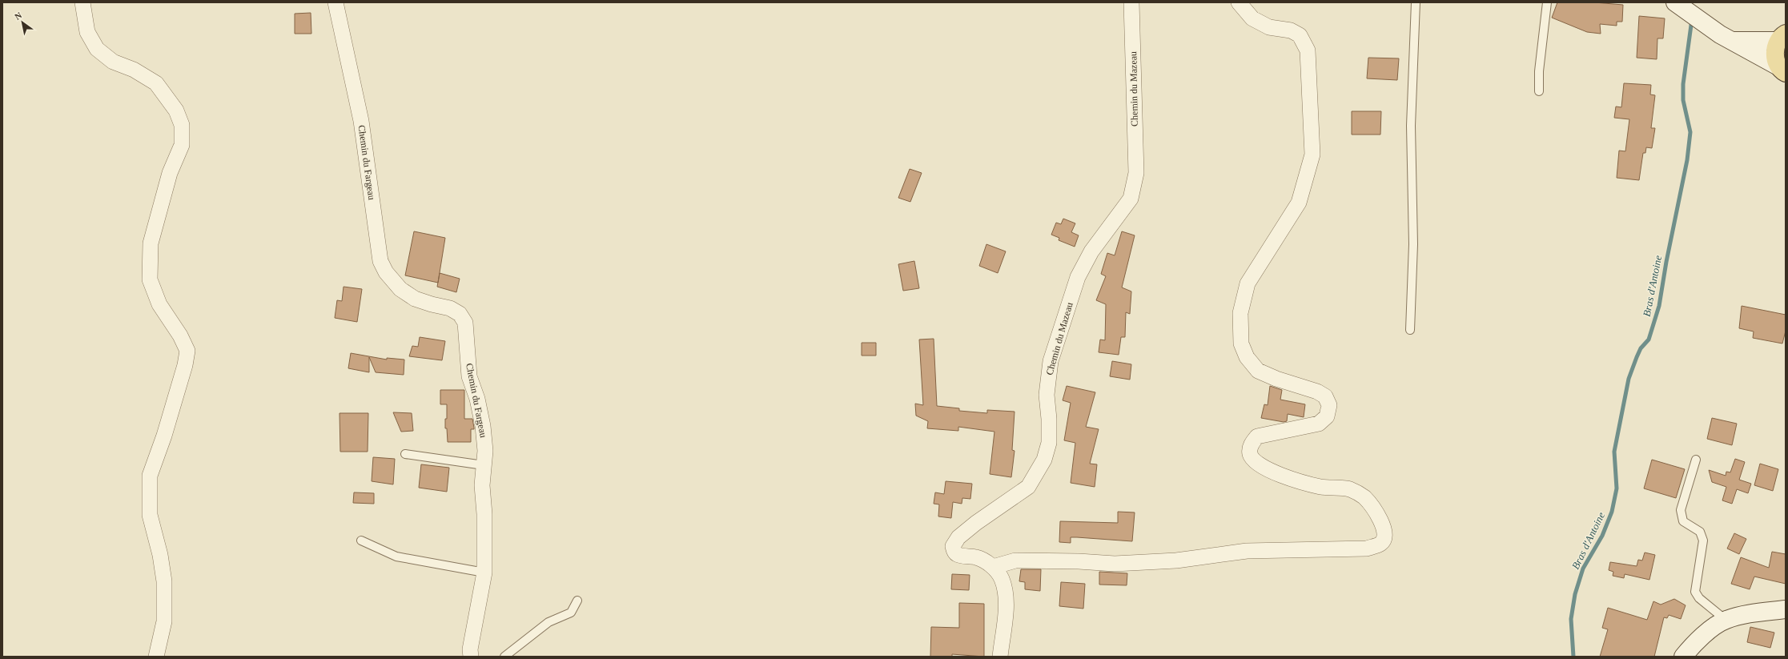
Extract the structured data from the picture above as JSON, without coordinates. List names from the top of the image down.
{
  "streets": {
    "street": ["Chemin du Mazeau", "Chemin du Fargeau"]
  },
  "water": ["Bras d'Antoine"],
  "north": "top left"
}
